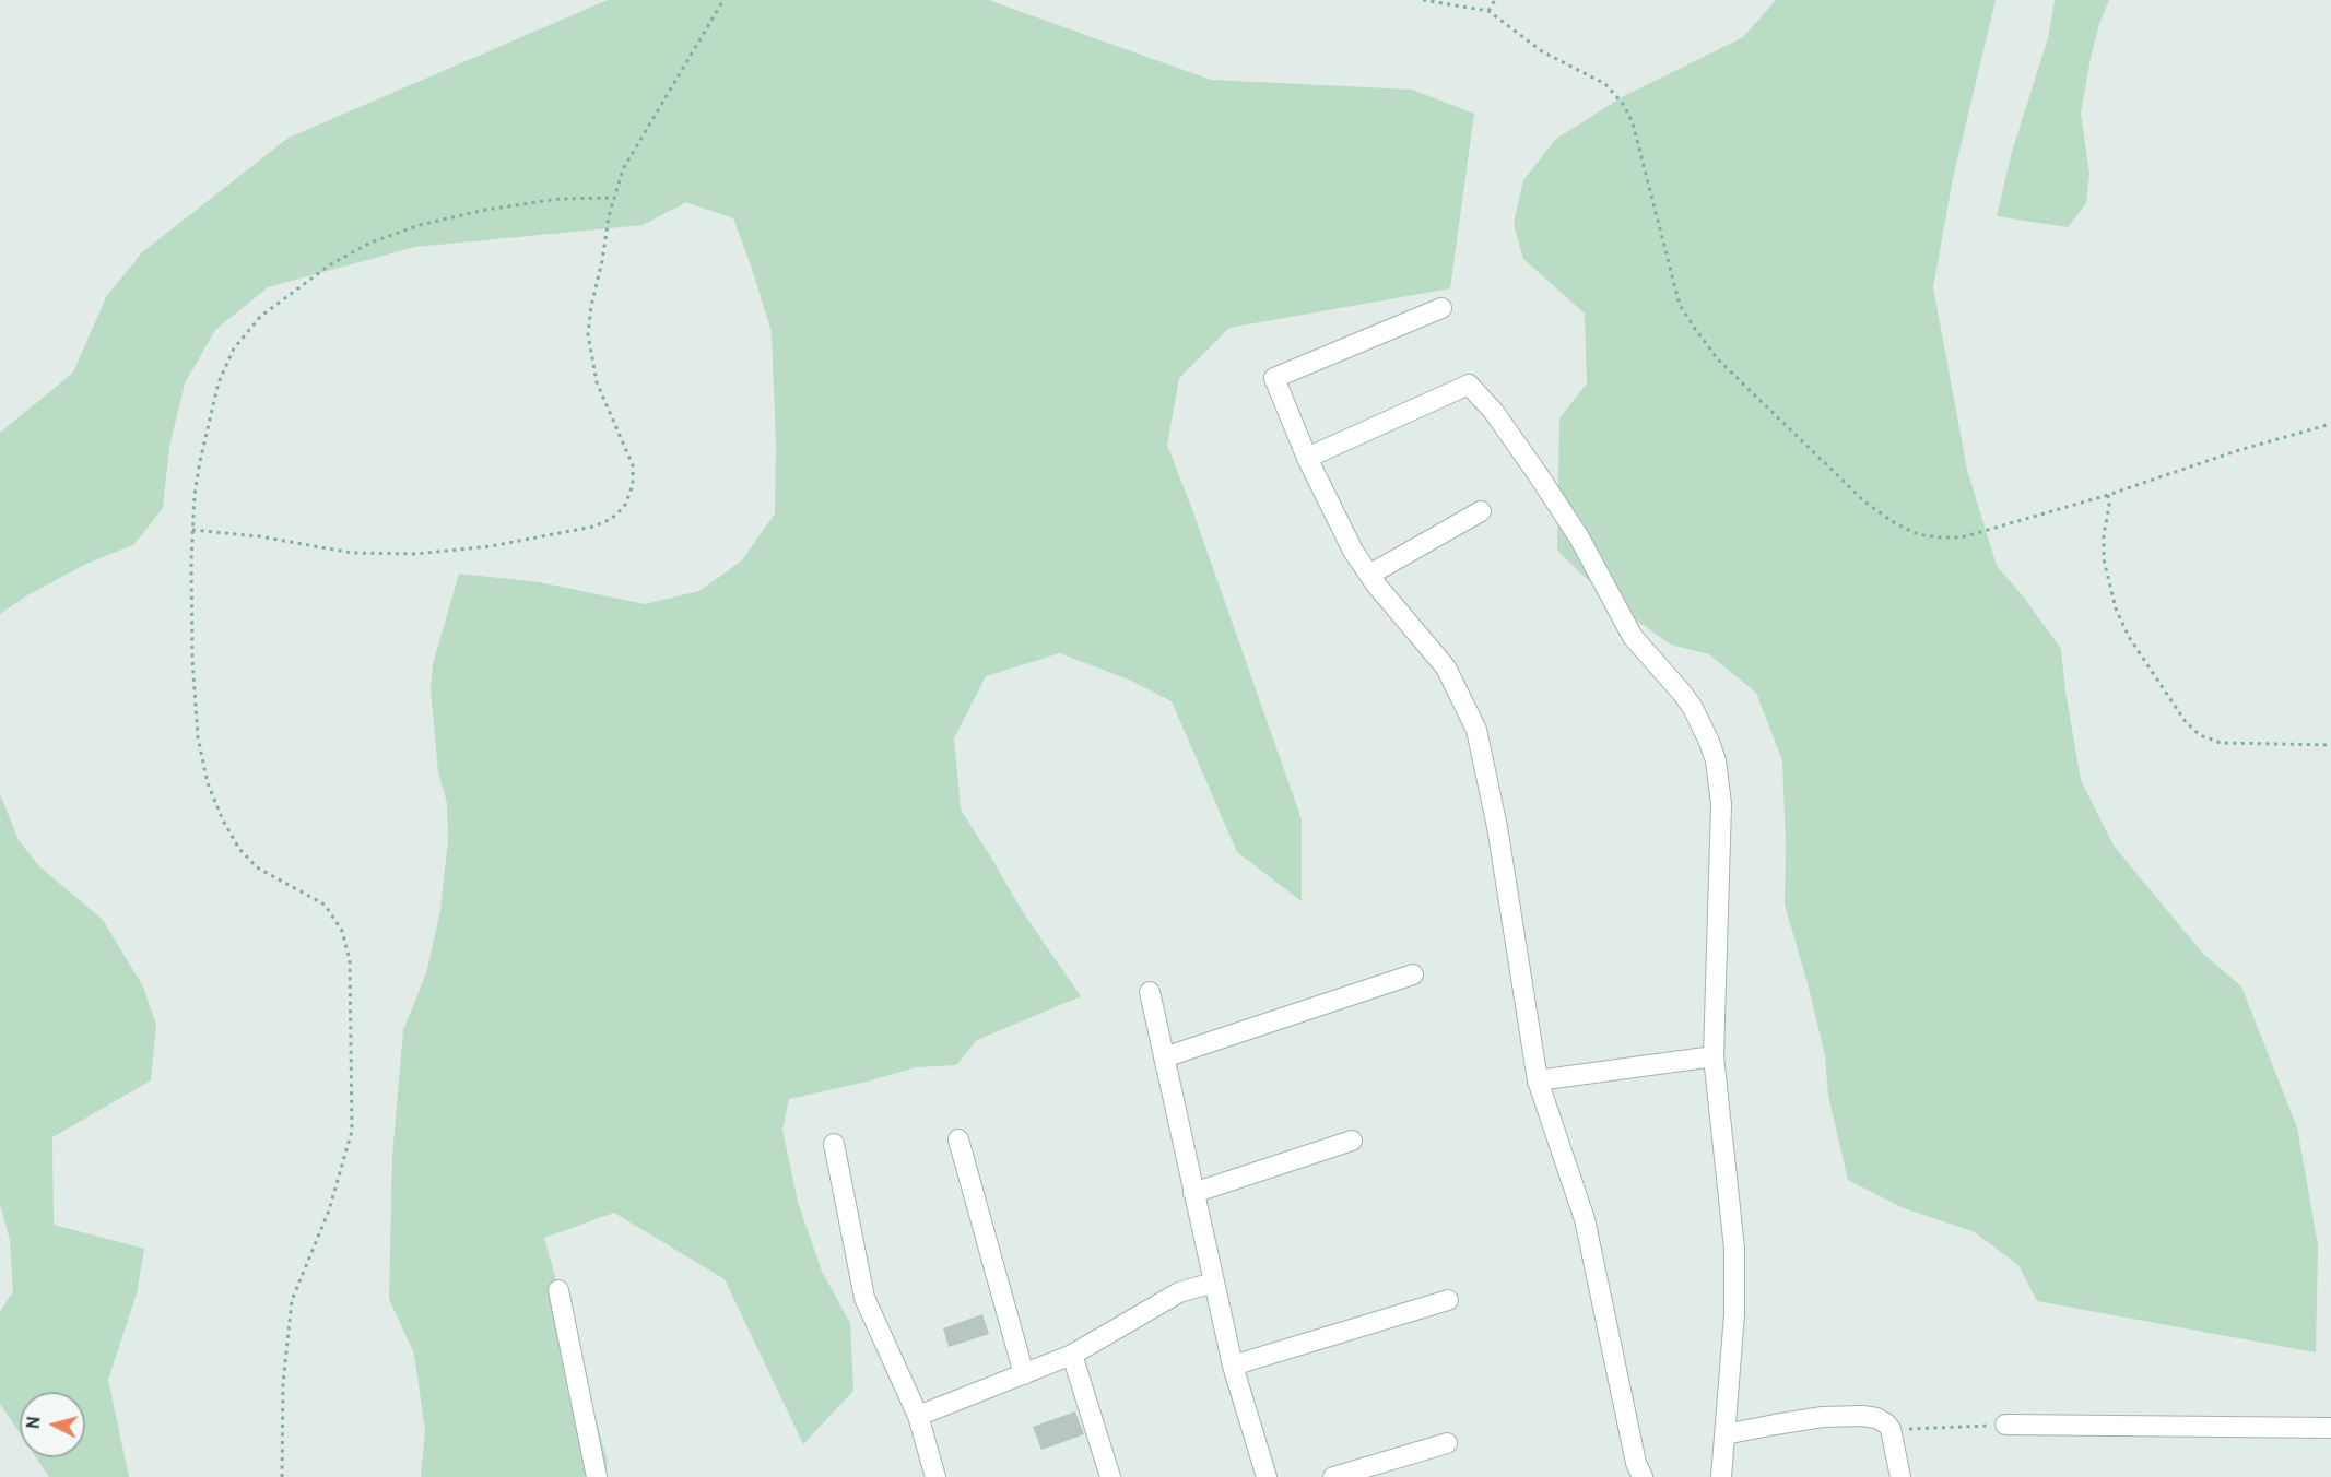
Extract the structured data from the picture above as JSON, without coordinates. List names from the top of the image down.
{
  "north": "left"
}
